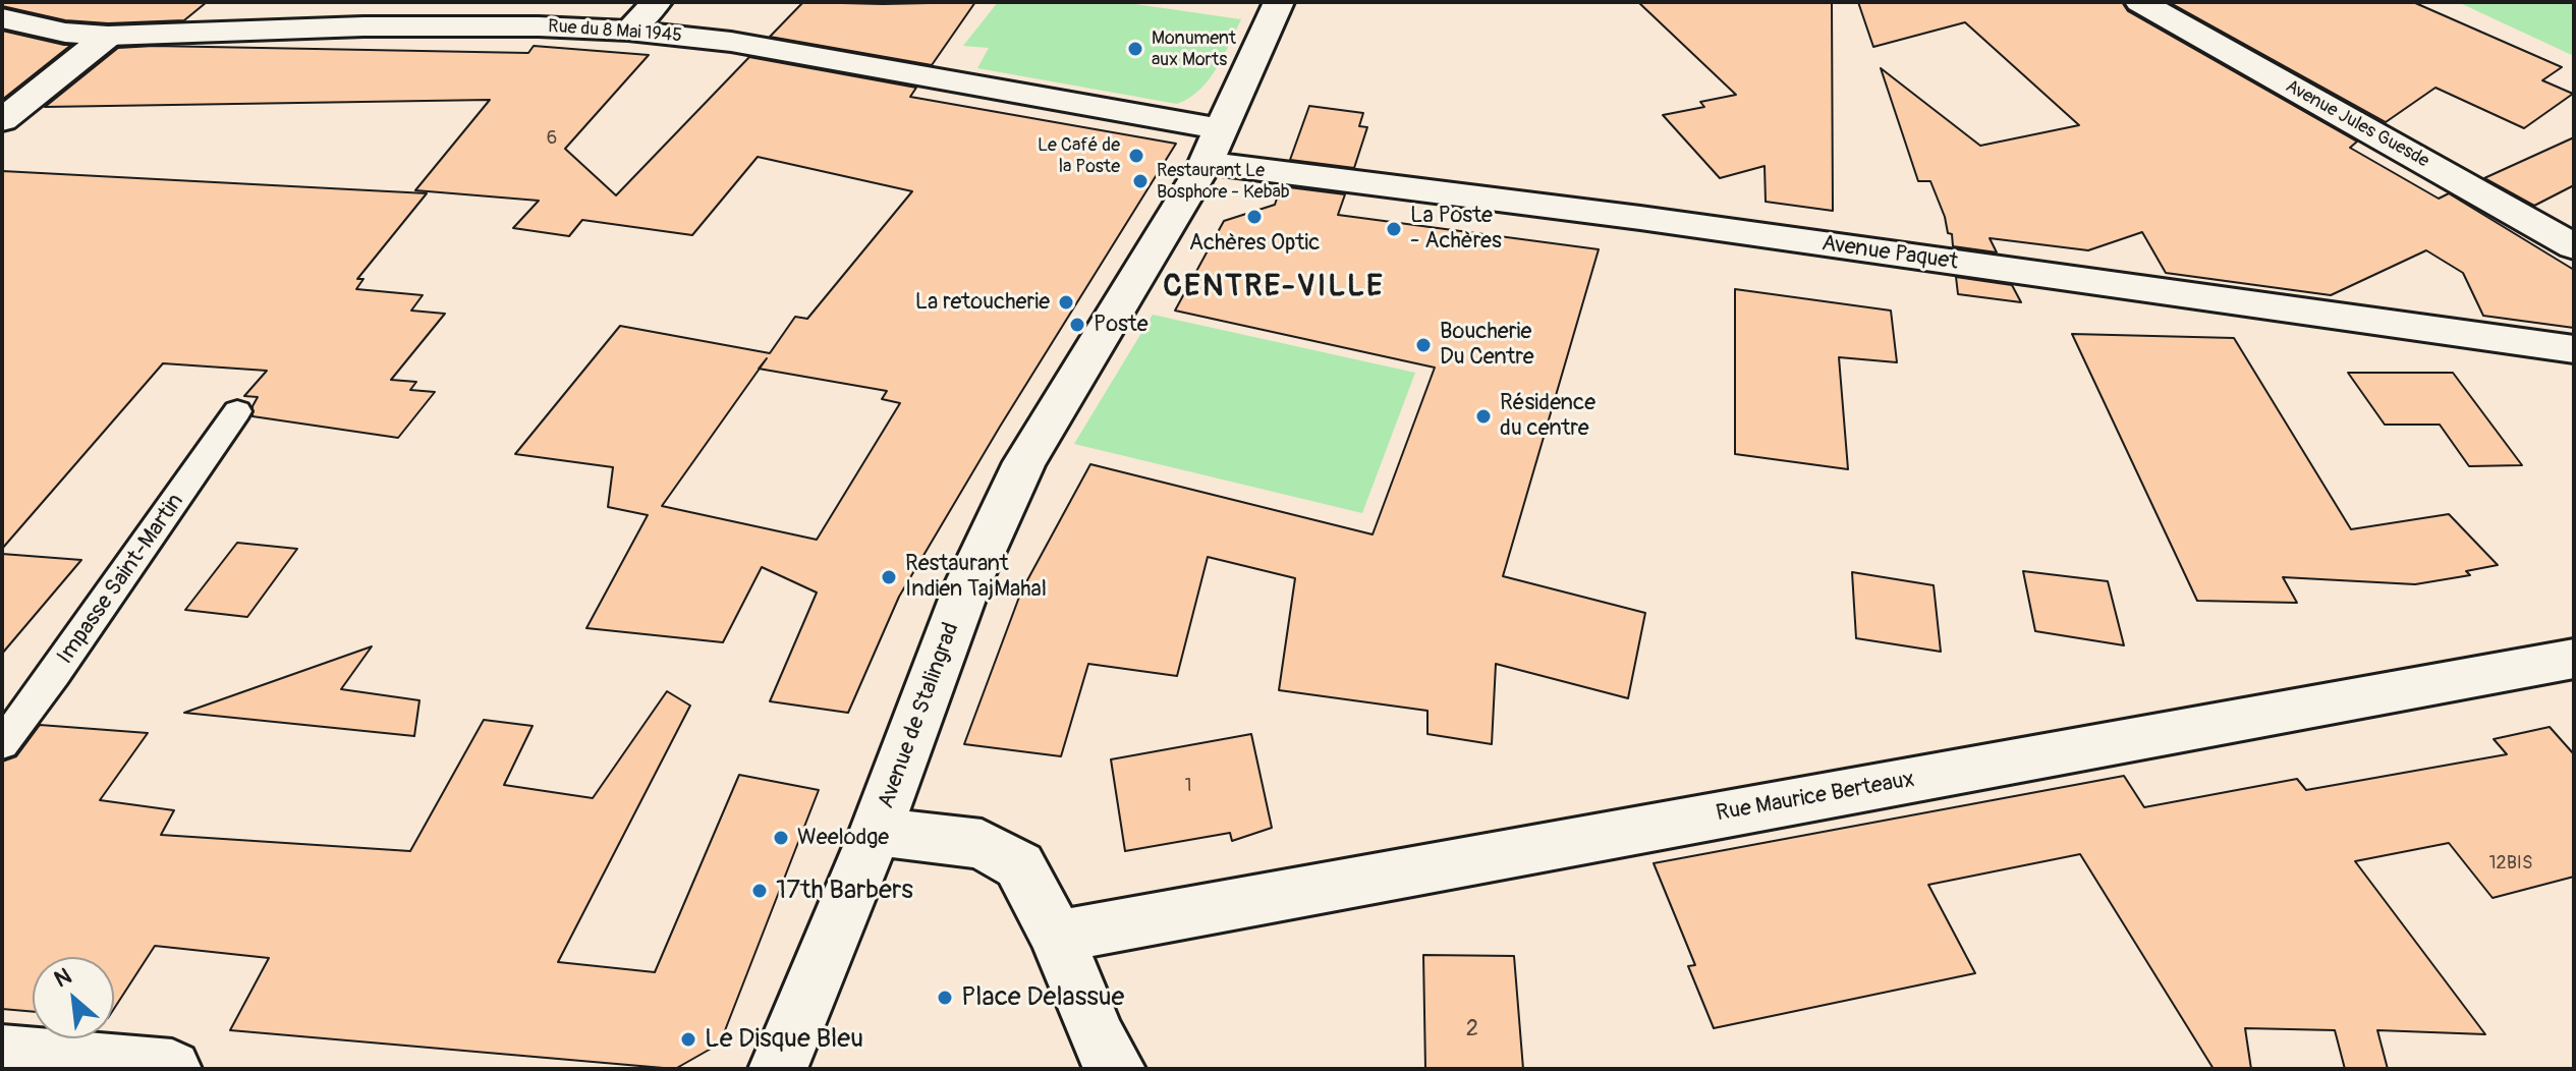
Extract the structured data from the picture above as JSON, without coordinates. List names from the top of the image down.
{
  "streets": {
    "street": [
      "Rue du 8 Mai 1945",
      "Avenue Jules Guesde",
      "Avenue Paquet",
      "Avenue de Stalingrad",
      "Rue Maurice Berteaux"
    ],
    "lane": ["Impasse Saint-Martin"]
  },
  "crossings": [
    ["Rue du 8 Mai 1945", "Avenue de Stalingrad"],
    ["Avenue Paquet", "Avenue de Stalingrad"]
  ],
  "districts": ["CENTRE-VILLE"],
  "places": [
    "Monument aux Morts",
    "Le Café de la Poste",
    "Restaurant Le Bosphore - Kebab",
    "Achères Optic",
    "La Poste - Achères",
    "La retoucherie",
    "Poste",
    "Boucherie Du Centre",
    "Résidence du centre",
    "Restaurant Indien TajMahal",
    "Weelodge",
    "17th Barbers",
    "Place Delassue",
    "Le Disque Bleu"
  ],
  "house_numbers": [
    "6",
    "1",
    "12BIS",
    "2"
  ],
  "north": "top left"
}
